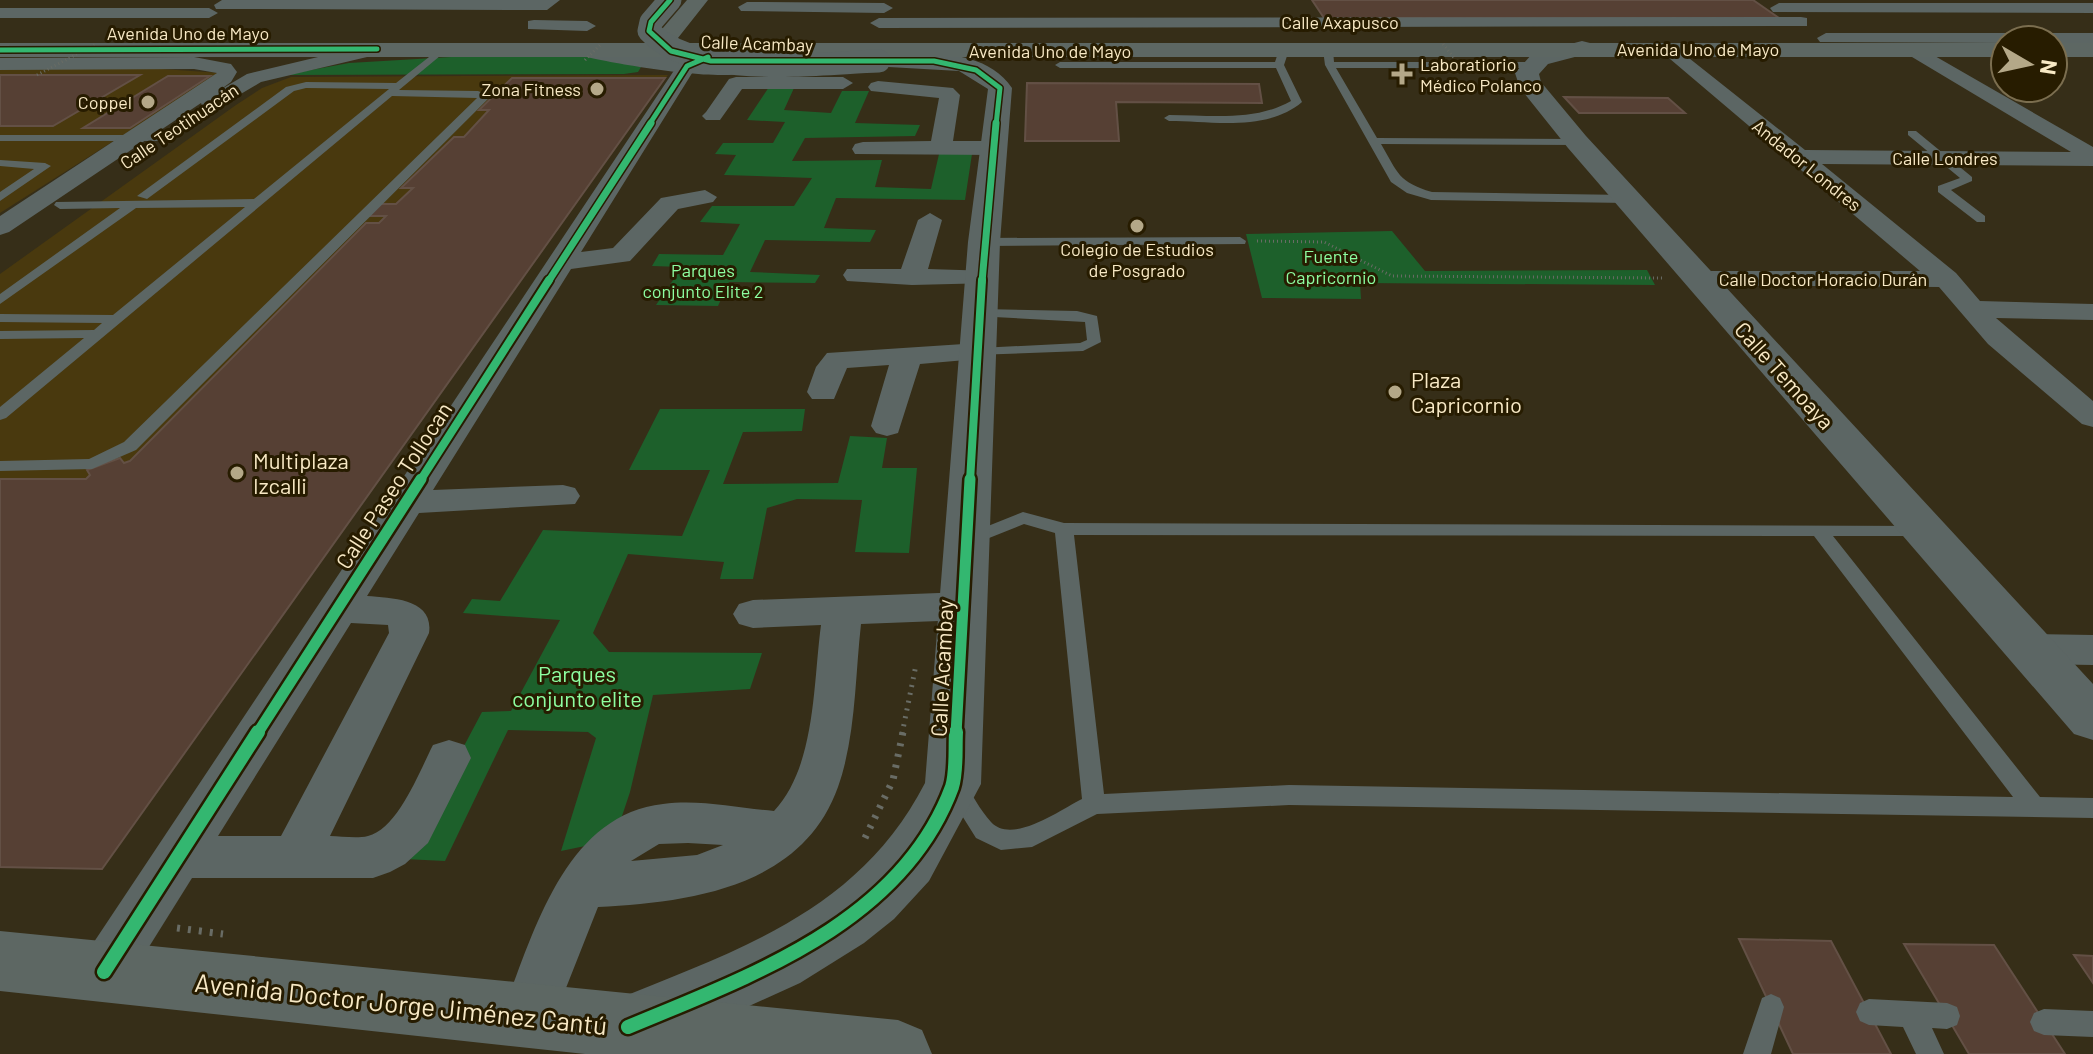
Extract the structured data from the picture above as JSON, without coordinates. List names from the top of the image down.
{
  "streets": {
    "main road": ["Avenida Uno de Mayo", "Avenida Doctor Jorge Jiménez Cantú"],
    "street": [
      "Calle Axapusco",
      "Calle Acambay",
      "Calle Teotihuacán",
      "Calle Londres",
      "Andador Londres",
      "Calle Doctor Horacio Durán",
      "Calle Temoaya",
      "Calle Paseo Tollocan"
    ]
  },
  "crossings": [
    ["Avenida Uno de Mayo", "Calle Acambay"],
    ["Avenida Uno de Mayo", "Calle Teotihuacán"],
    ["Avenida Uno de Mayo", "Andador Londres"],
    ["Avenida Uno de Mayo", "Calle Paseo Tollocan"],
    ["Calle Acambay", "Calle Paseo Tollocan"],
    ["Calle Acambay", "Avenida Doctor Jorge Jiménez Cantú"],
    ["Calle Londres", "Andador Londres"],
    ["Andador Londres", "Calle Doctor Horacio Durán"],
    ["Calle Doctor Horacio Durán", "Calle Temoaya"],
    ["Calle Paseo Tollocan", "Avenida Doctor Jorge Jiménez Cantú"]
  ],
  "parks": ["Fuente Capricornio", "Parques conjunto Elite 2", "Parques conjunto elite"],
  "places": {
    "health": ["Laboratiorio Médico Polanco"],
    "other": [
      "Zona Fitness",
      "Coppel",
      "Colegio de Estudios de Posgrado",
      "Plaza Capricornio",
      "Multiplaza Izcalli"
    ]
  },
  "north": "right"
}
